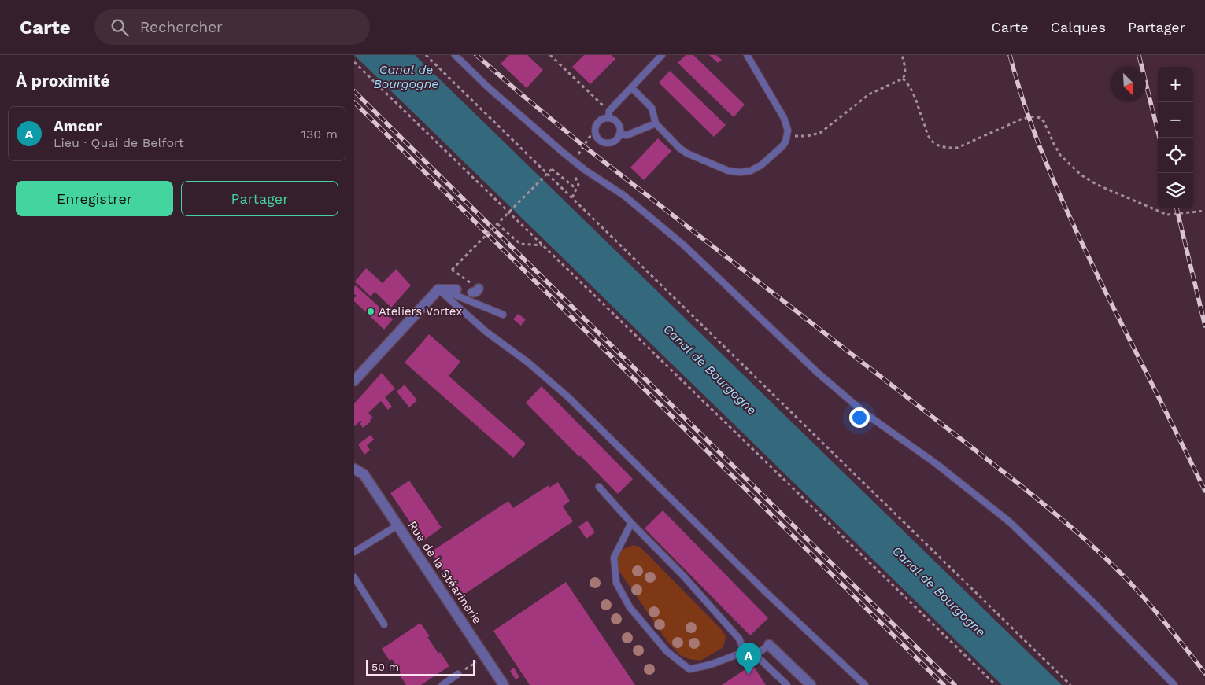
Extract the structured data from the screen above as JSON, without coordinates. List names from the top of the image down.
{
  "streets": {
    "street": ["Rue de la Stéarinerie"]
  },
  "water": ["Canal de Bourgogne"],
  "places": ["Ateliers Vortex"],
  "scale_bar": "50 m",
  "north": "bottom right",
  "page": {
    "header": "Carte",
    "search": "Rechercher",
    "nav": ["Carte", "Calques", "Partager"],
    "heading": "À proximité",
    "map_buttons": ["+", "−"],
    "list": [
      {
        "mark": "A",
        "name": "Amcor",
        "note": "Lieu · Quai de Belfort",
        "value": "130 m"
      }
    ],
    "buttons": ["Enregistrer", "Partager"],
    "pins": "A",
    "scale": "50 m"
  }
}
